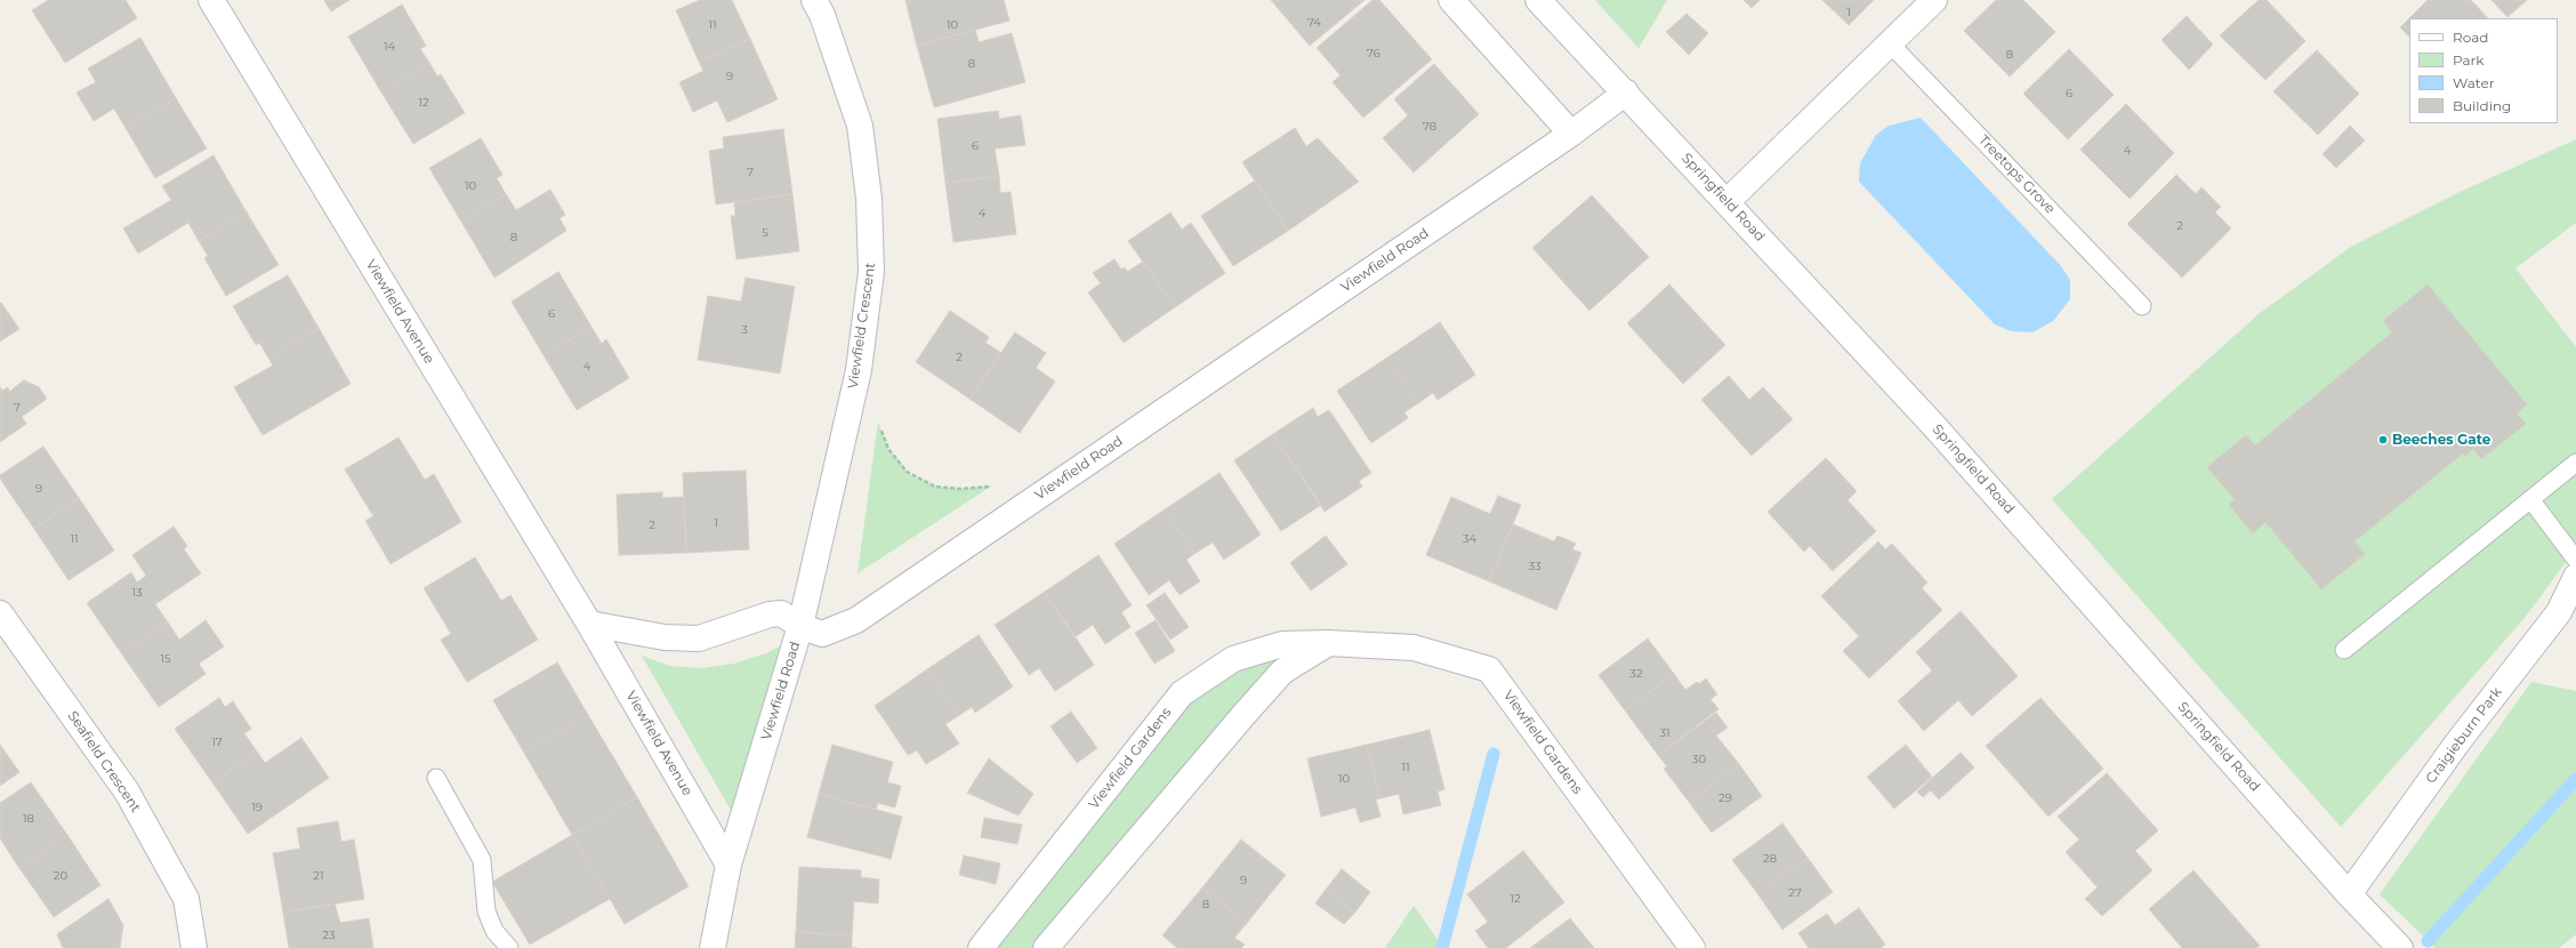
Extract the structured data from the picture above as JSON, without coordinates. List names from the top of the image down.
{
  "streets": {
    "street": [
      "Springfield Road",
      "Viewfield Road",
      "Viewfield Avenue",
      "Viewfield Crescent",
      "Craigieburn Park",
      "Viewfield Gardens",
      "Seafield Crescent"
    ],
    "lane": ["Treetops Grove"]
  },
  "crossings": [
    ["Springfield Road", "Viewfield Road"],
    ["Springfield Road", "Craigieburn Park"],
    ["Viewfield Road", "Viewfield Avenue"],
    ["Viewfield Road", "Viewfield Crescent"]
  ],
  "places": ["Beeches Gate"],
  "house_numbers": [
    "1",
    "74",
    "11",
    "10",
    "14",
    "76",
    "8",
    "8",
    "9",
    "6",
    "12",
    "78",
    "6",
    "4",
    "7",
    "10",
    "4",
    "2",
    "5",
    "8",
    "6",
    "3",
    "2",
    "4",
    "7",
    "9",
    "1",
    "2",
    "11",
    "34",
    "33",
    "13",
    "15",
    "32",
    "31",
    "17",
    "30",
    "11",
    "10",
    "29",
    "19",
    "18",
    "28",
    "20",
    "21",
    "9",
    "27",
    "12",
    "8",
    "23"
  ],
  "legend": [
    "Road",
    "Park",
    "Water",
    "Building"
  ]
}
